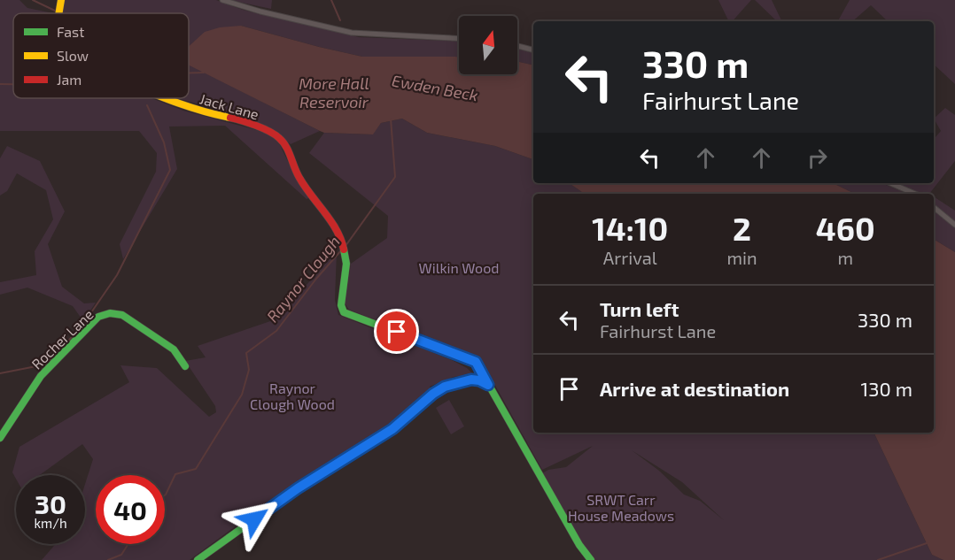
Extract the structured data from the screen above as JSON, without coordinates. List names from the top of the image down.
{
  "streets": {
    "street": ["Jack Lane", "Rocher Lane"]
  },
  "water": ["More Hall Reservoir", "Ewden Beck", "Raynor Clough"],
  "parks": ["Wilkin Wood", "Raynor Clough Wood", "SRWT Carr House Meadows"],
  "legend": ["Fast", "Slow", "Jam"],
  "north": "top",
  "page": {
    "turn": ["330 m", "Fairhurst Lane"],
    "eta": [
      "14:10",
      "Arrival",
      "2",
      "min",
      "460",
      "m"
    ],
    "list": [
      {
        "name": "Turn left",
        "note": "Fairhurst Lane",
        "value": "330 m"
      },
      {
        "name": "Arrive at destination",
        "value": "130 m"
      }
    ],
    "speed": "30 km/h",
    "limit": "40"
  }
}
